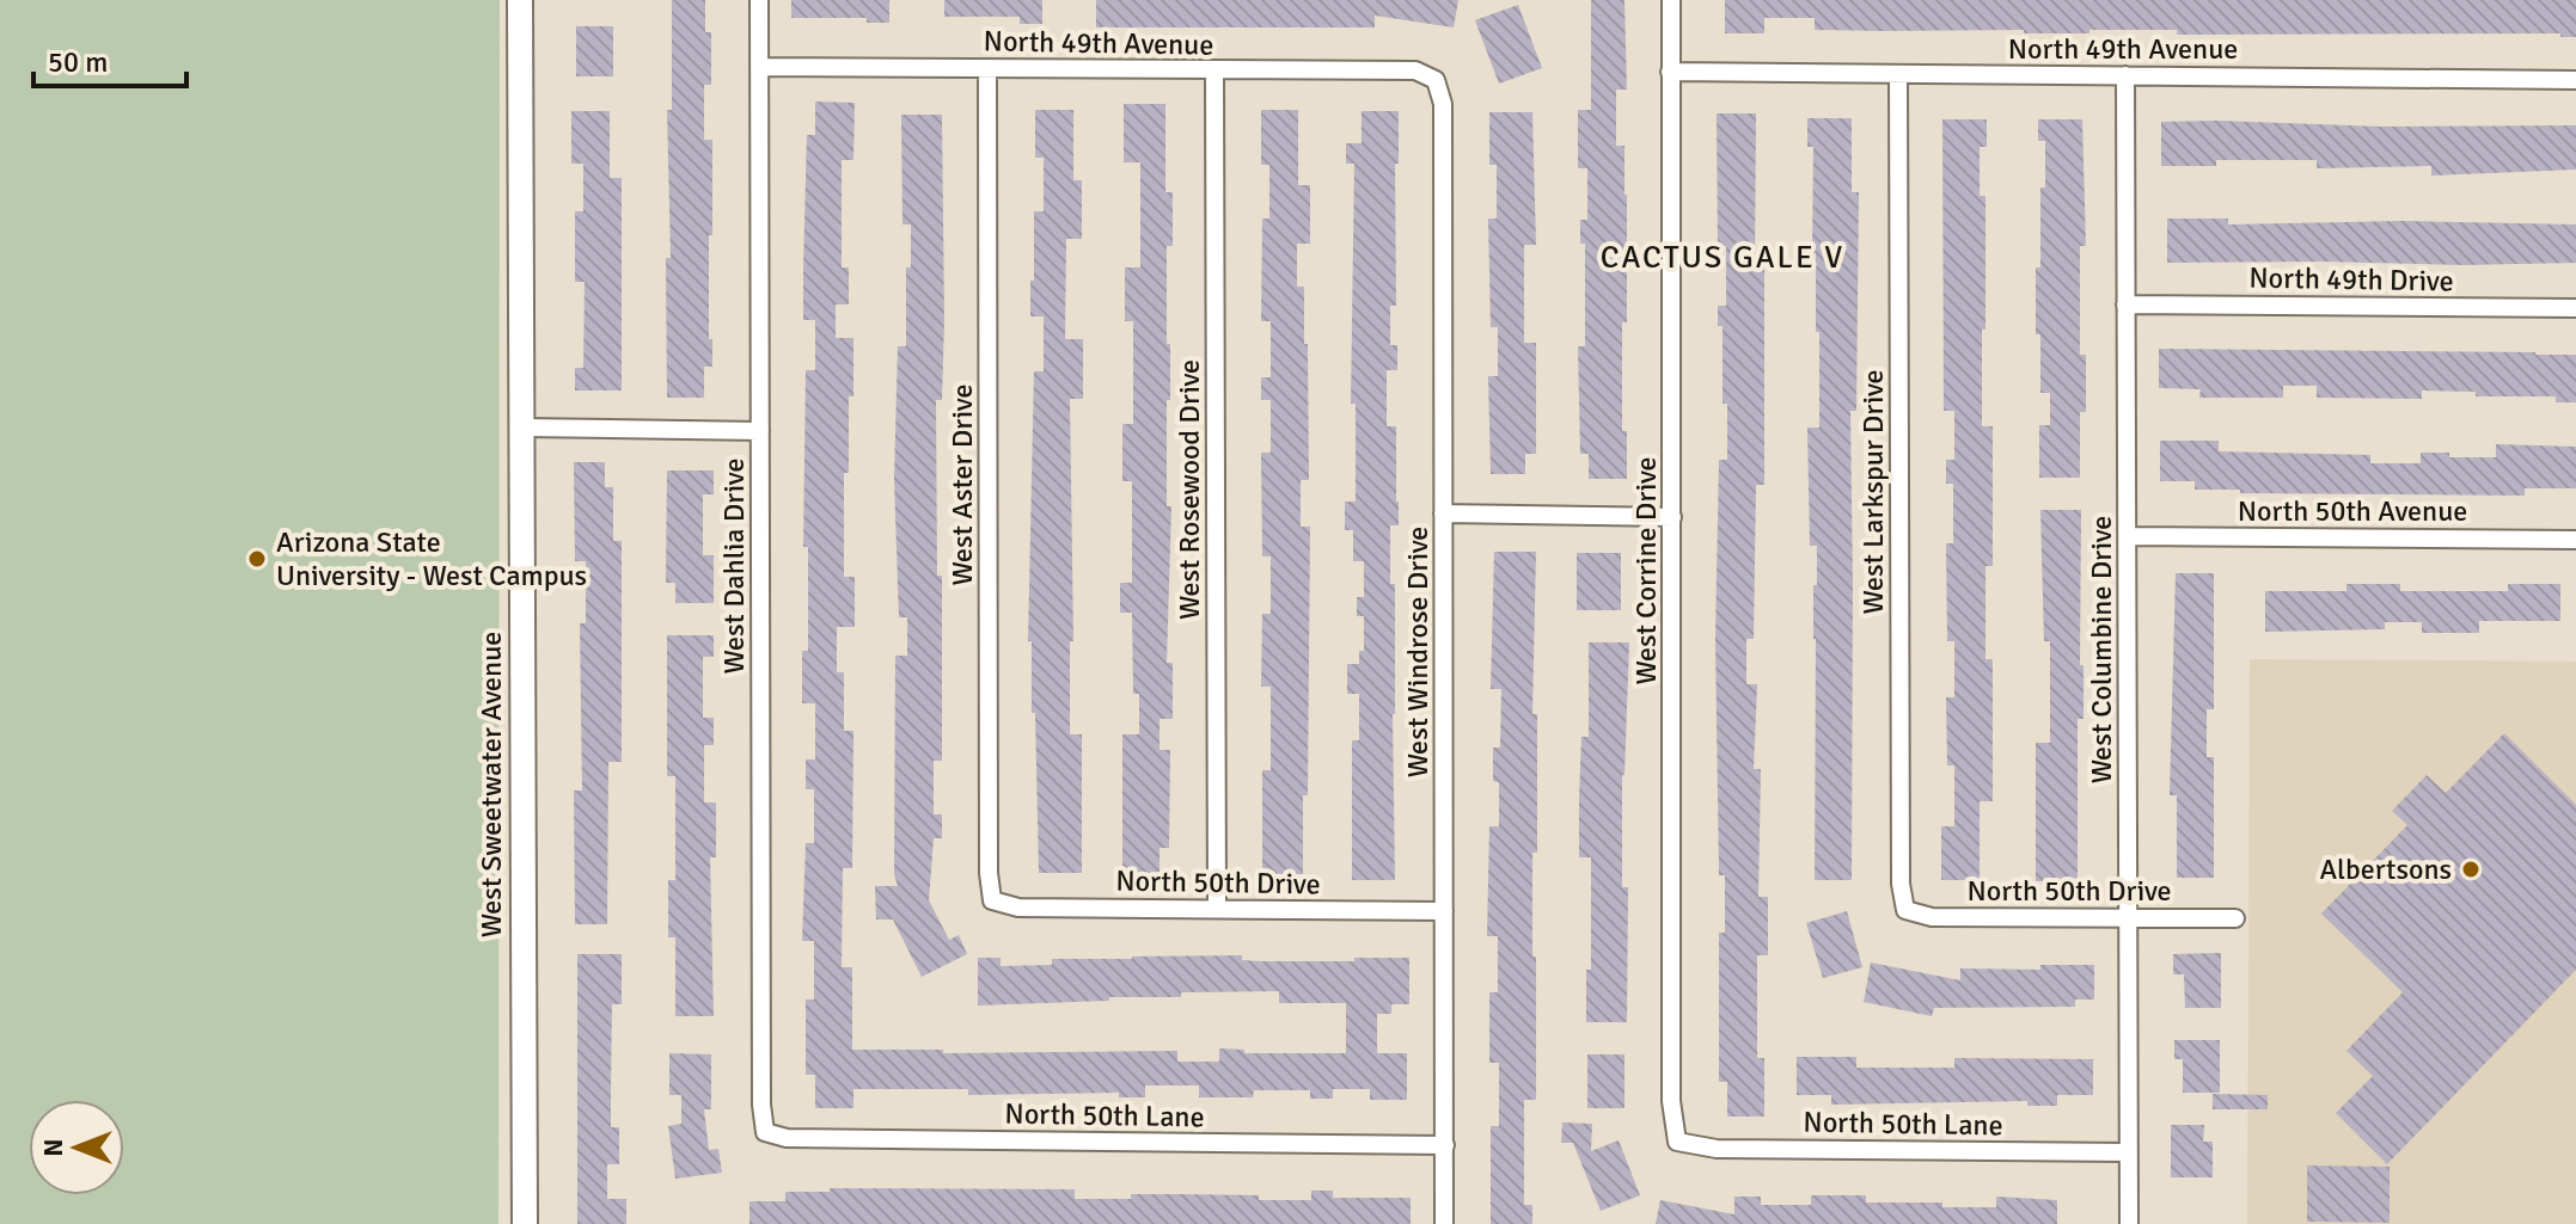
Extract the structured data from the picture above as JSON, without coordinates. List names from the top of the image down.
{
  "streets": {
    "street": [
      "North 49th Avenue",
      "North 49th Drive",
      "West Aster Drive",
      "West Rosewood Drive",
      "West Larkspur Drive",
      "North 50th Avenue",
      "West Dahlia Drive",
      "West Corrine Drive",
      "West Columbine Drive",
      "West Windrose Drive",
      "West Sweetwater Avenue",
      "North 50th Drive",
      "North 50th Lane"
    ]
  },
  "crossings": [
    ["North 49th Avenue", "West Aster Drive"],
    ["North 49th Avenue", "West Rosewood Drive"],
    ["North 49th Avenue", "West Larkspur Drive"],
    ["North 49th Avenue", "West Dahlia Drive"],
    ["North 49th Avenue", "West Corrine Drive"],
    ["North 49th Avenue", "West Columbine Drive"],
    ["North 49th Avenue", "West Windrose Drive"],
    ["North 49th Drive", "West Columbine Drive"],
    ["West Aster Drive", "North 50th Drive"],
    ["West Rosewood Drive", "North 50th Drive"],
    ["West Larkspur Drive", "North 50th Drive"],
    ["North 50th Avenue", "West Columbine Drive"],
    ["West Dahlia Drive", "North 50th Lane"],
    ["West Corrine Drive", "North 50th Lane"],
    ["West Columbine Drive", "North 50th Drive"],
    ["West Columbine Drive", "North 50th Lane"],
    ["West Windrose Drive", "North 50th Drive"],
    ["West Windrose Drive", "North 50th Lane"]
  ],
  "districts": ["CACTUS GALE V"],
  "places": ["Arizona State University - West Campus", "Albertsons"],
  "scale_bar": "50 m",
  "north": "left"
}
